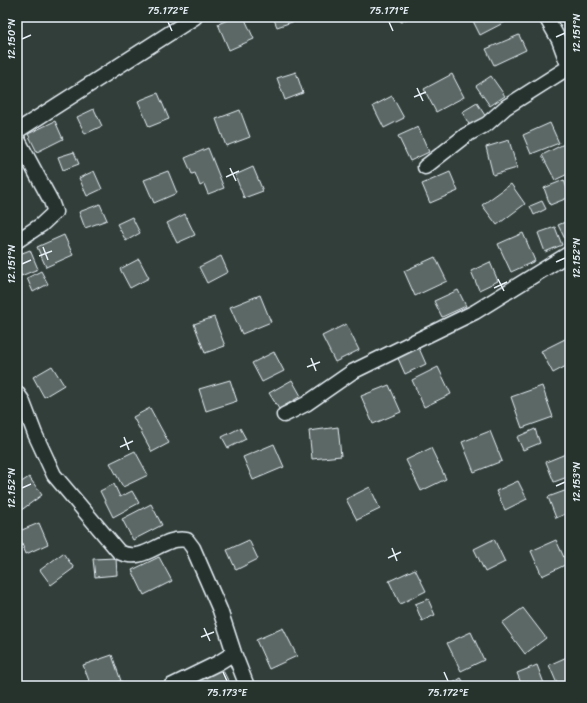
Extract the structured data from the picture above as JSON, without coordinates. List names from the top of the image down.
{
  "coordinates": [
    "75.172°E",
    "75.171°E",
    "12.151°N",
    "12.150°N",
    "12.152°N",
    "12.153°N",
    "75.173°E"
  ]
}
